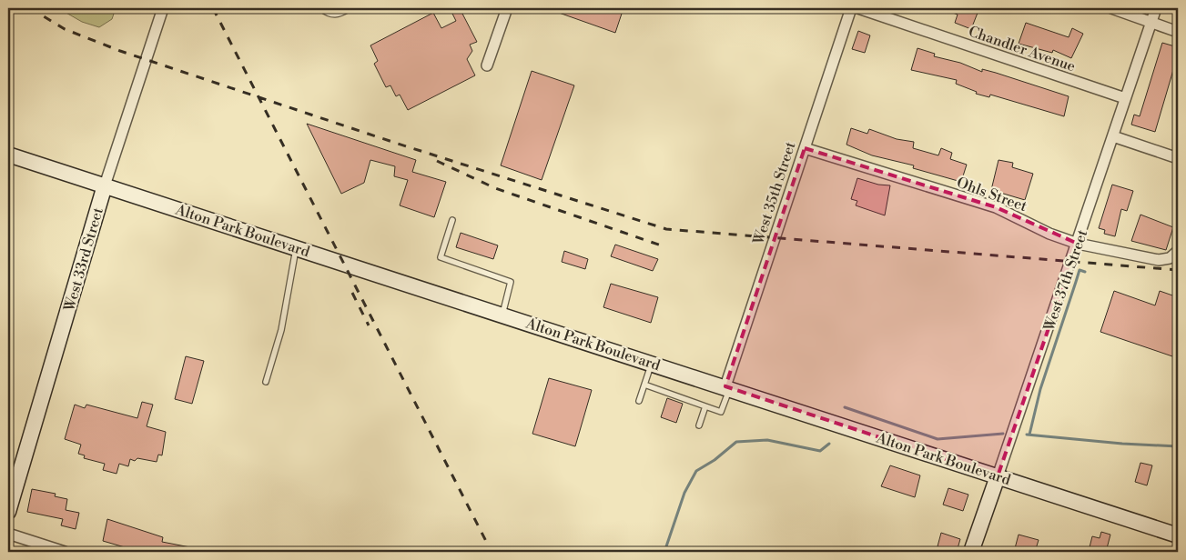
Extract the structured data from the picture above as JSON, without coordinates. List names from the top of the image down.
{
  "streets": {
    "main road": ["Alton Park Boulevard", "West 33rd Street", "West 37th Street"],
    "street": ["Chandler Avenue", "West 35th Street", "Ohls Street"]
  },
  "crossings": [
    ["Chandler Avenue", "West 37th Street"],
    ["West 35th Street", "Ohls Street"],
    ["West 35th Street", "Alton Park Boulevard"],
    ["Ohls Street", "West 37th Street"],
    ["Alton Park Boulevard", "West 33rd Street"],
    ["Alton Park Boulevard", "West 37th Street"]
  ]
}
